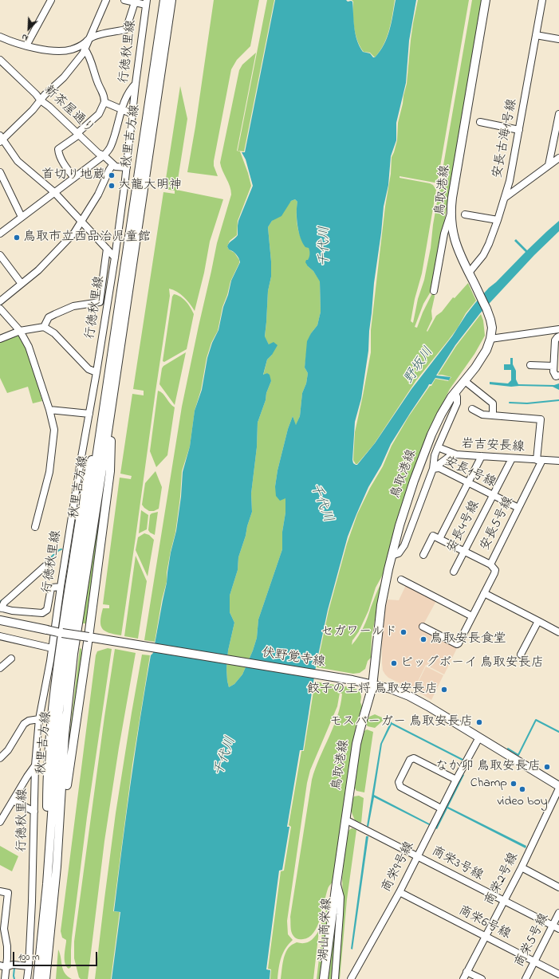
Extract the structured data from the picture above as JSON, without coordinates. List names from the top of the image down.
{
  "streets": {
    "main road": ["秋里吉方線", "鳥取港線", "伏野覚寺線"],
    "street": [
      "行徳秋里線",
      "新茶屋通り",
      "安長古海1号線",
      "岩吉安長線",
      "安長1号線",
      "安長5号線",
      "安長4号線",
      "商栄3号線",
      "商栄9号線",
      "商栄2号線",
      "商栄6号線",
      "湖山商栄線",
      "商栄5号線"
    ]
  },
  "crossings": [
    ["安長古海1号線", "鳥取港線"],
    ["鳥取港線", "伏野覚寺線"],
    ["鳥取港線", "商栄3号線"],
    ["鳥取港線", "湖山商栄線"],
    ["岩吉安長線", "安長1号線"],
    ["岩吉安長線", "安長5号線"],
    ["岩吉安長線", "安長4号線"],
    ["安長1号線", "安長5号線"],
    ["安長1号線", "安長4号線"],
    ["安長5号線", "安長4号線"],
    ["伏野覚寺線", "商栄9号線"],
    ["伏野覚寺線", "商栄2号線"],
    ["商栄3号線", "商栄9号線"],
    ["商栄3号線", "商栄2号線"],
    ["商栄3号線", "商栄5号線"],
    ["商栄9号線", "商栄6号線"],
    ["商栄2号線", "商栄6号線"],
    ["商栄6号線", "商栄5号線"]
  ],
  "water": ["千代川", "野坂川"],
  "places": [
    "首切り地蔵",
    "大龍大明神",
    "鳥取市立西品治児童館",
    "セガワールド",
    "鳥取安長食堂",
    "ビッグボーイ 鳥取安長店",
    "餃子の王将 鳥取安長店",
    "モスバーガー 鳥取安長店",
    "なか卯 鳥取安長店",
    "Champ",
    "video boy"
  ],
  "scale_bar": "100 m",
  "north": "bottom left"
}
